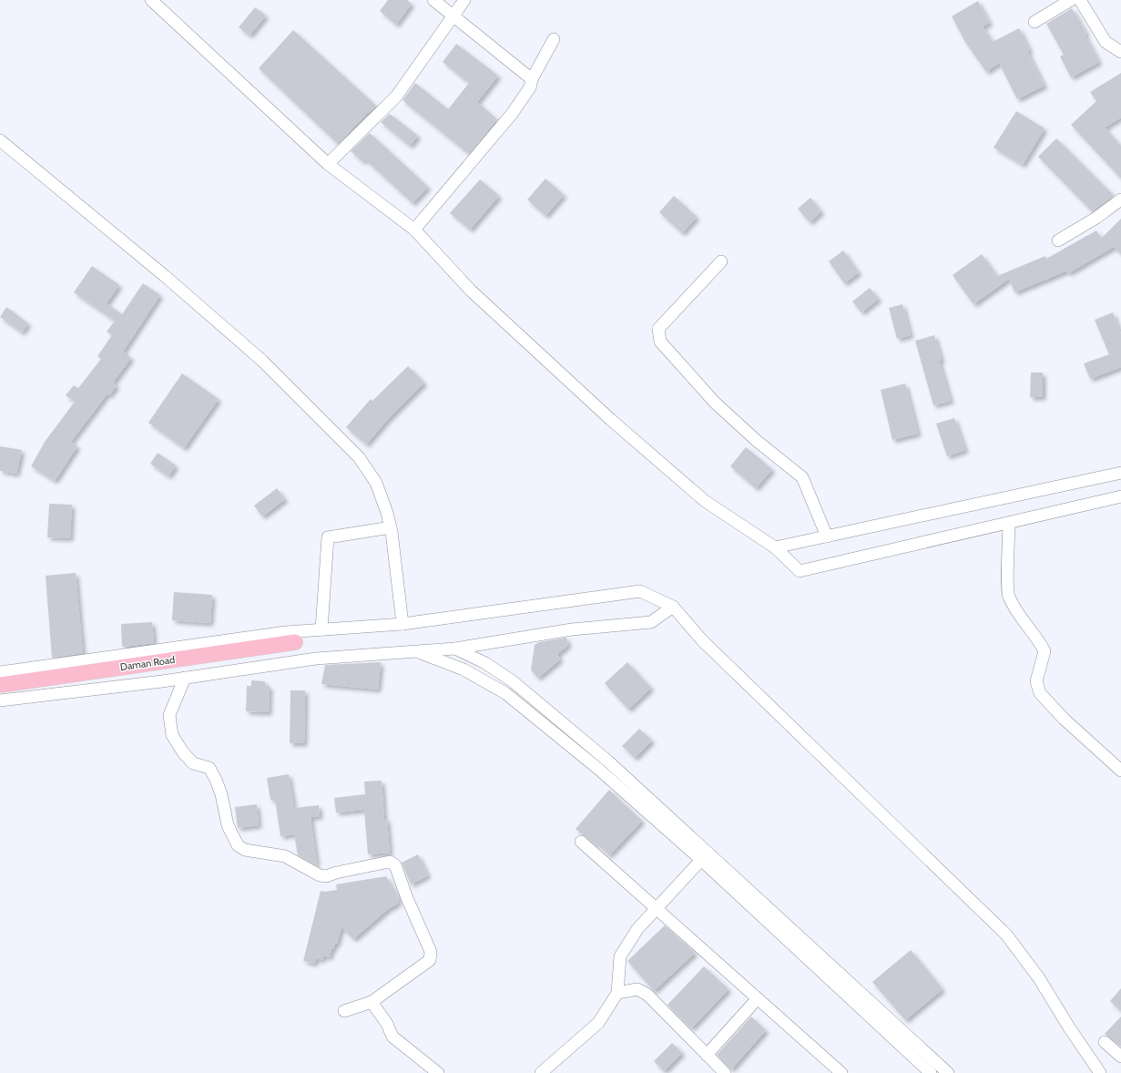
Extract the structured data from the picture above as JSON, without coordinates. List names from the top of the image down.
{
  "streets": {
    "main road": ["Daman Road"]
  }
}
